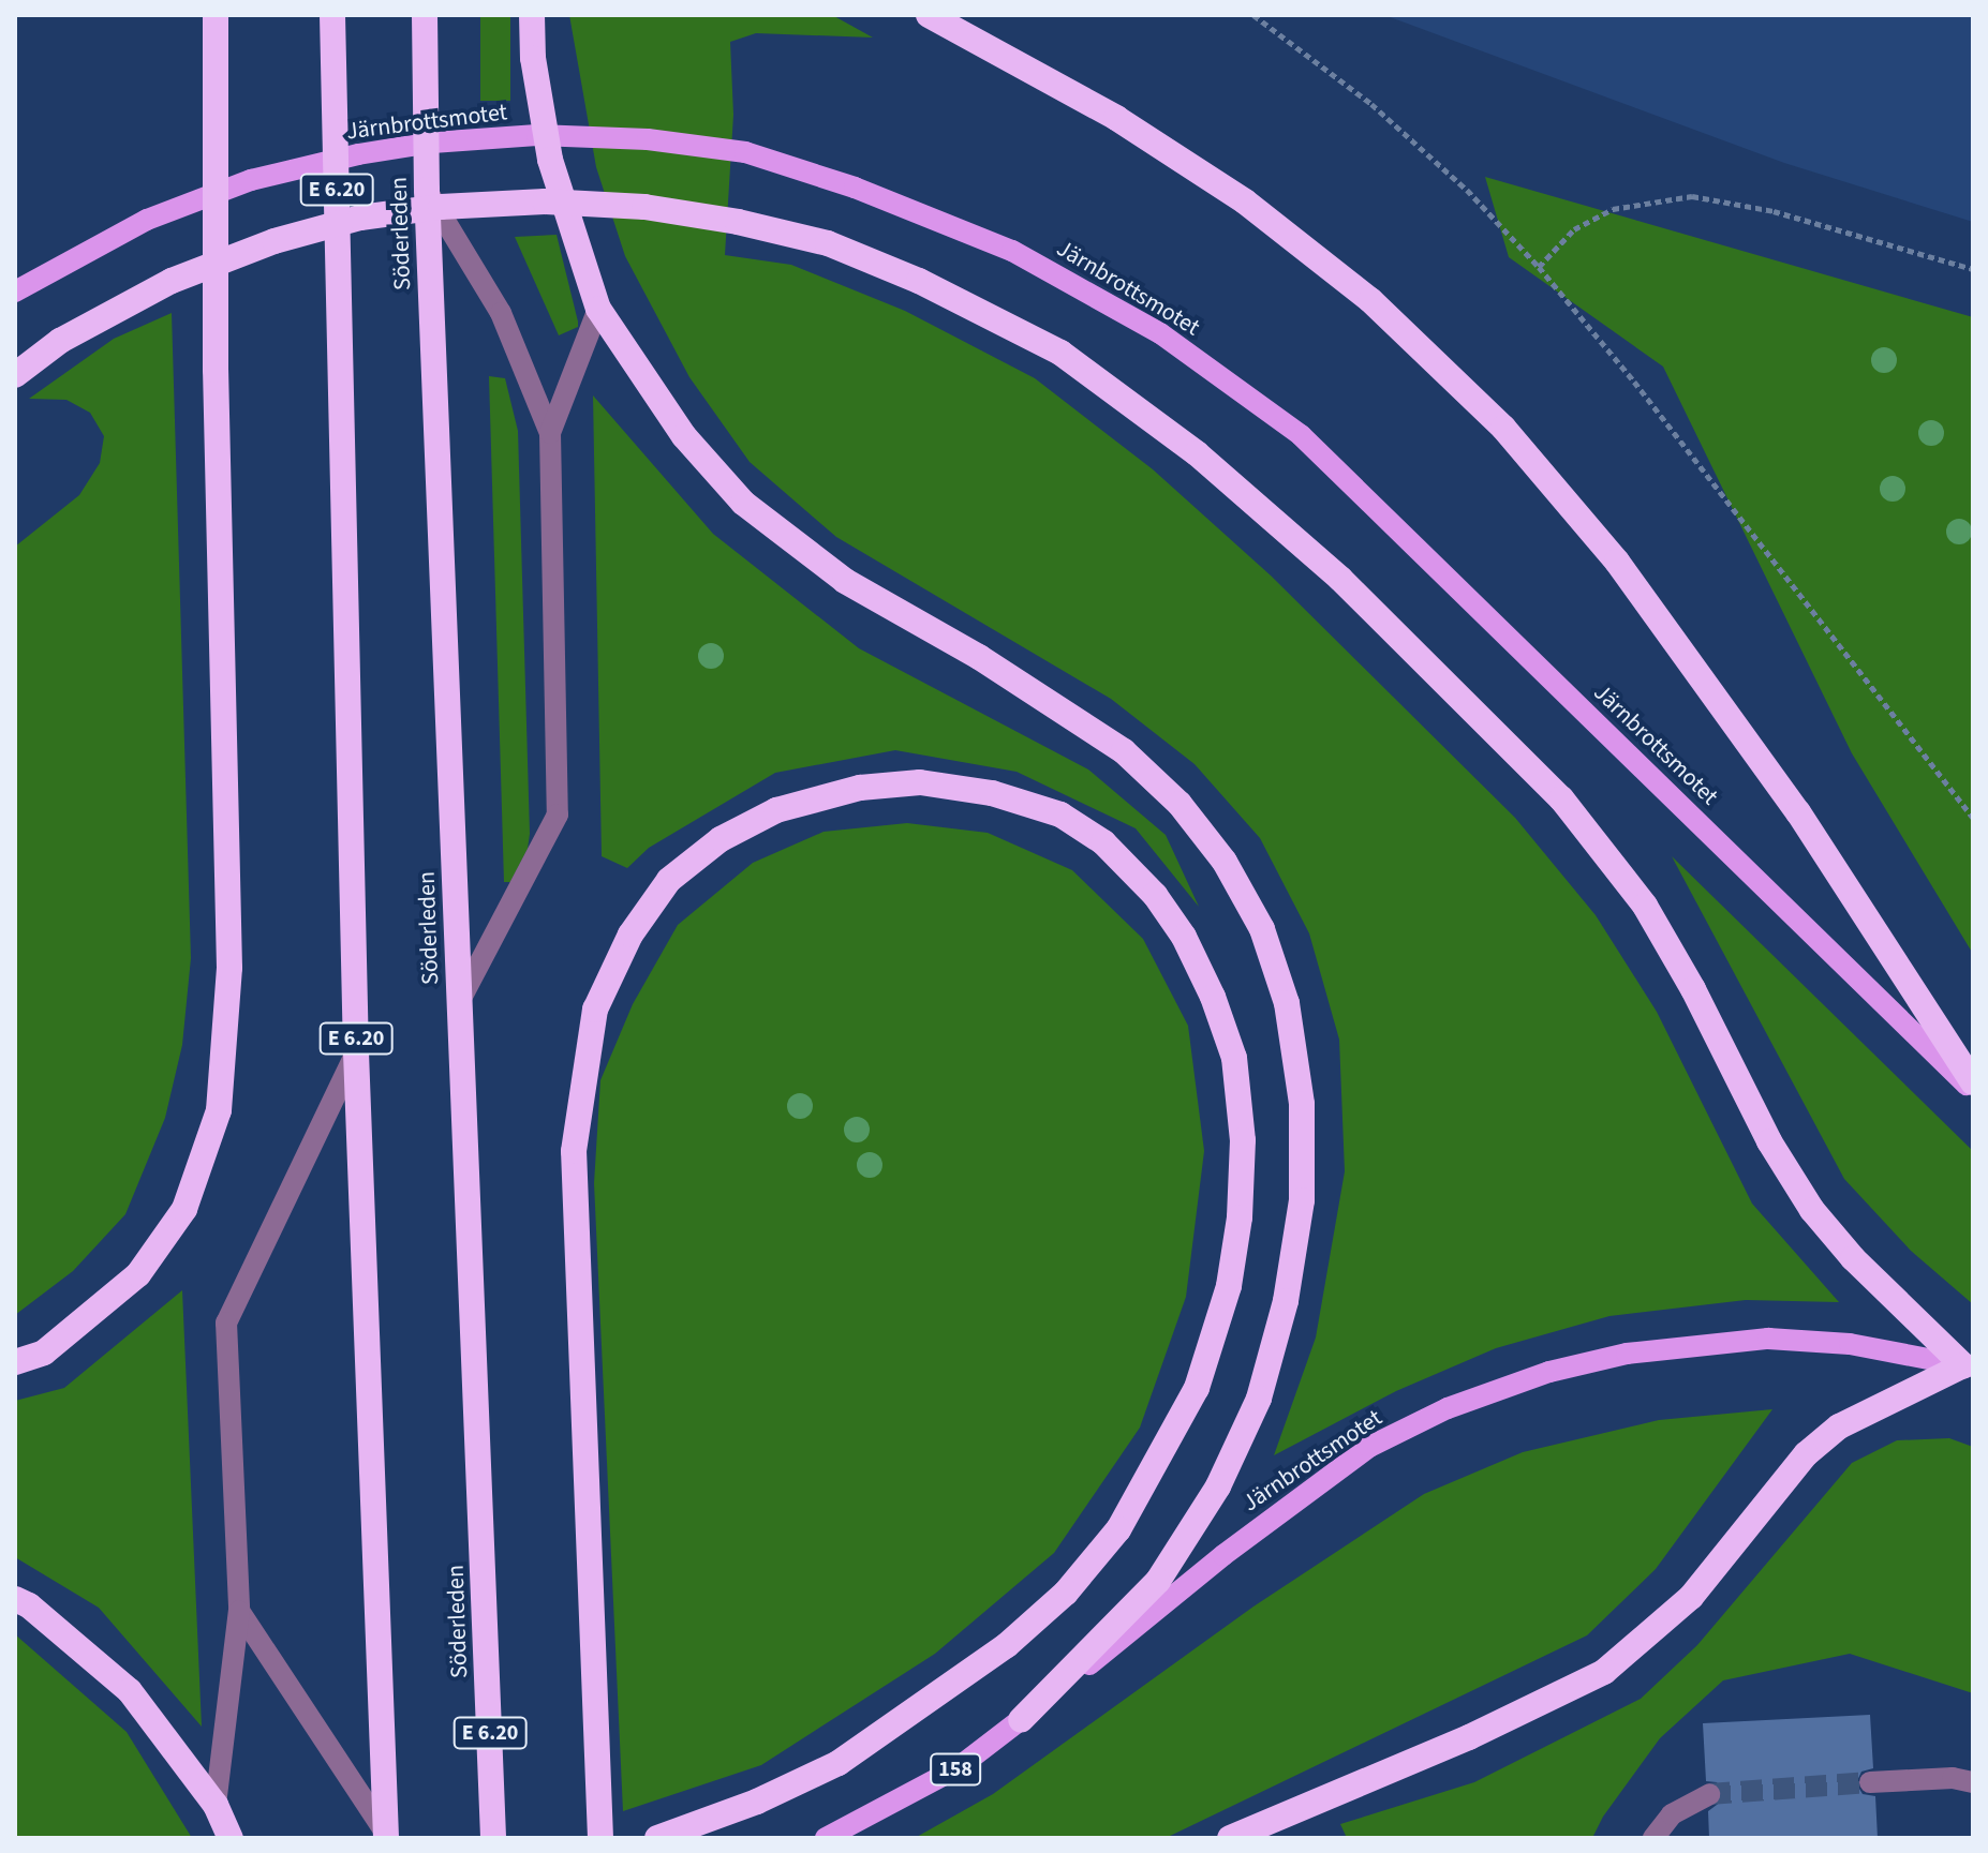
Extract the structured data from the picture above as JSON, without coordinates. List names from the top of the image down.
{
  "streets": {
    "highway": ["E 6.20", "Söderleden"],
    "main road": ["Järnbrottsmotet", "158"]
  }
}
